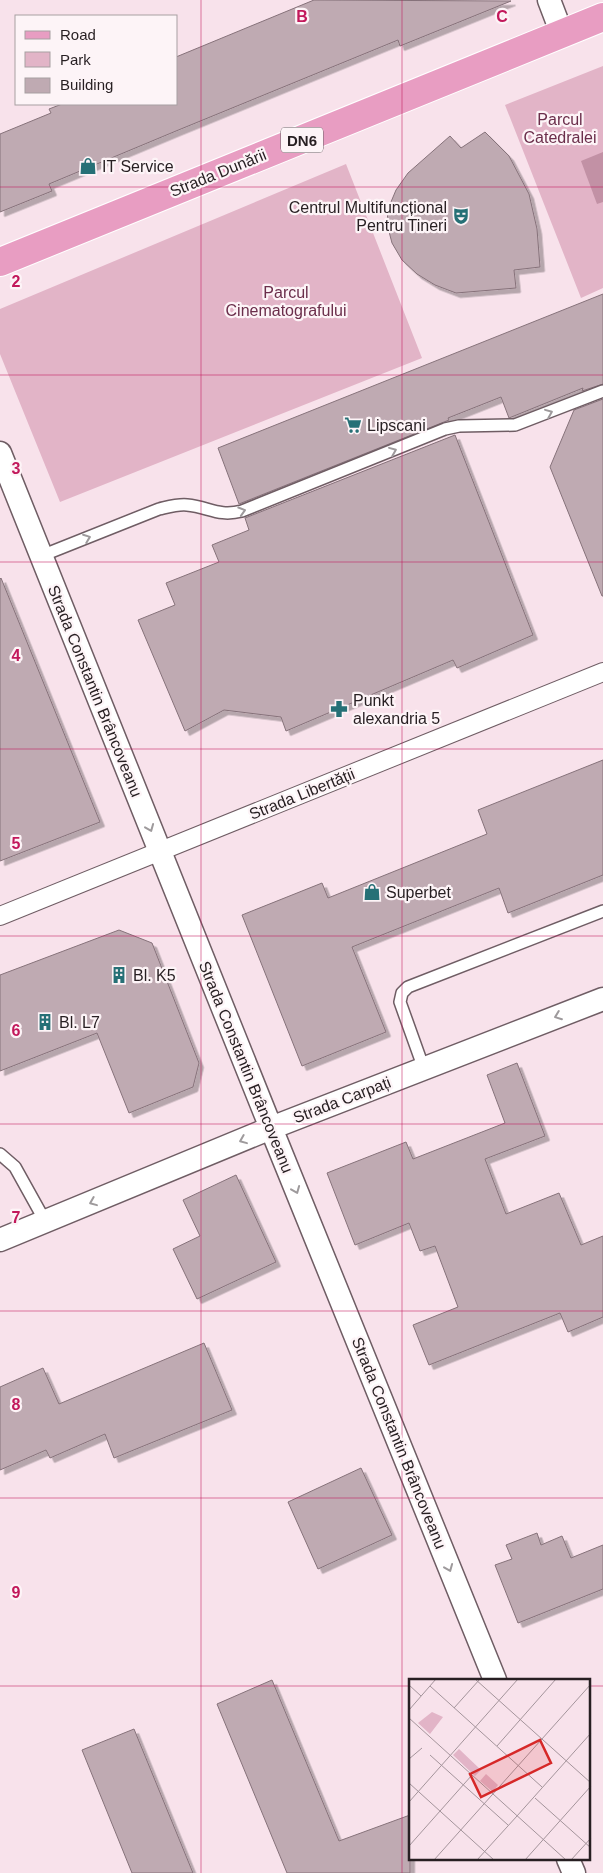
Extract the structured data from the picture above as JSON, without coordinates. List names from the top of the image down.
{
  "streets": {
    "main road": ["DN6", "Strada Dunării"],
    "street": ["Strada Constantin Brâncoveanu", "Strada Libertății", "Strada Carpați"]
  },
  "crossings": [
    ["Strada Constantin Brâncoveanu", "Strada Libertății"],
    ["Strada Constantin Brâncoveanu", "Strada Carpați"]
  ],
  "one_way": ["Strada Constantin Brâncoveanu", "Strada Carpați"],
  "parks": ["Parcul Catedralei", "Parcul Cinematografului"],
  "places": {
    "shop": ["IT Service", "Superbet"],
    "theatre": ["Centrul Multifuncțional Pentru Tineri"],
    "supermarket": ["Lipscani"],
    "pharmacy": ["Punkt alexandria 5"],
    "building": ["Bl. K5", "Bl. L7"]
  },
  "legend": ["Road", "Park", "Building"],
  "grid": {
    "columns": ["B", "C"],
    "rows": [
      "2",
      "3",
      "4",
      "5",
      "6",
      "7",
      "8",
      "9"
    ]
  }
}
